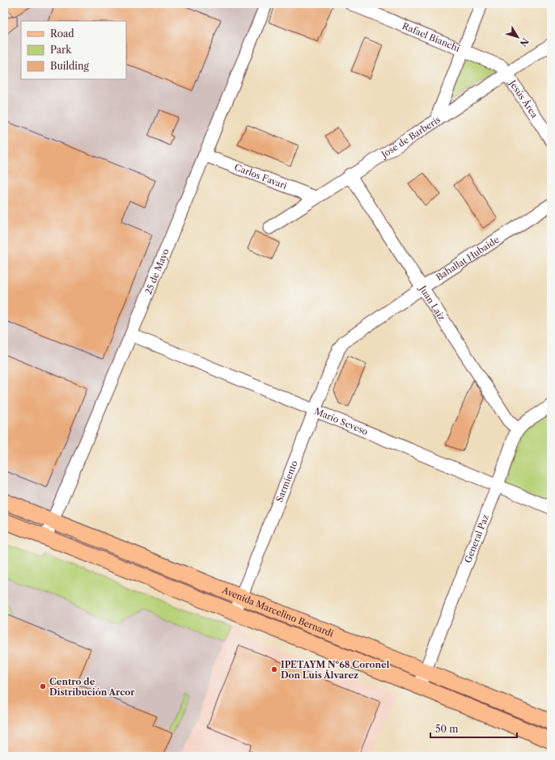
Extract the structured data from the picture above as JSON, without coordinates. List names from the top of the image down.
{
  "streets": {
    "main road": ["Avenida Marcelino Bernardi"],
    "street": [
      "Rafael Bianchi",
      "Jesús Área",
      "José de Barberis",
      "Carlos Favari",
      "Bahallat Hubaide",
      "25 de Mayo",
      "Juan Laiz",
      "Mario Seveso",
      "Sarmiento",
      "General Paz"
    ]
  },
  "crossings": [
    ["Rafael Bianchi", "Jesús Área"],
    ["Rafael Bianchi", "José de Barberis"],
    ["Jesús Área", "José de Barberis"],
    ["José de Barberis", "Carlos Favari"],
    ["José de Barberis", "Juan Laiz"],
    ["Carlos Favari", "25 de Mayo"],
    ["Bahallat Hubaide", "Juan Laiz"],
    ["Bahallat Hubaide", "Sarmiento"],
    ["25 de Mayo", "Mario Seveso"],
    ["25 de Mayo", "Avenida Marcelino Bernardi"],
    ["Juan Laiz", "General Paz"],
    ["Mario Seveso", "Sarmiento"],
    ["Mario Seveso", "General Paz"],
    ["Sarmiento", "Avenida Marcelino Bernardi"],
    ["General Paz", "Avenida Marcelino Bernardi"]
  ],
  "places": ["IPETAYM Nº68 Coronel Don Luis Álvarez", "Centro de Distribución Arcor"],
  "legend": ["Road", "Park", "Building"],
  "scale_bar": "50 m",
  "north": "bottom right"
}
